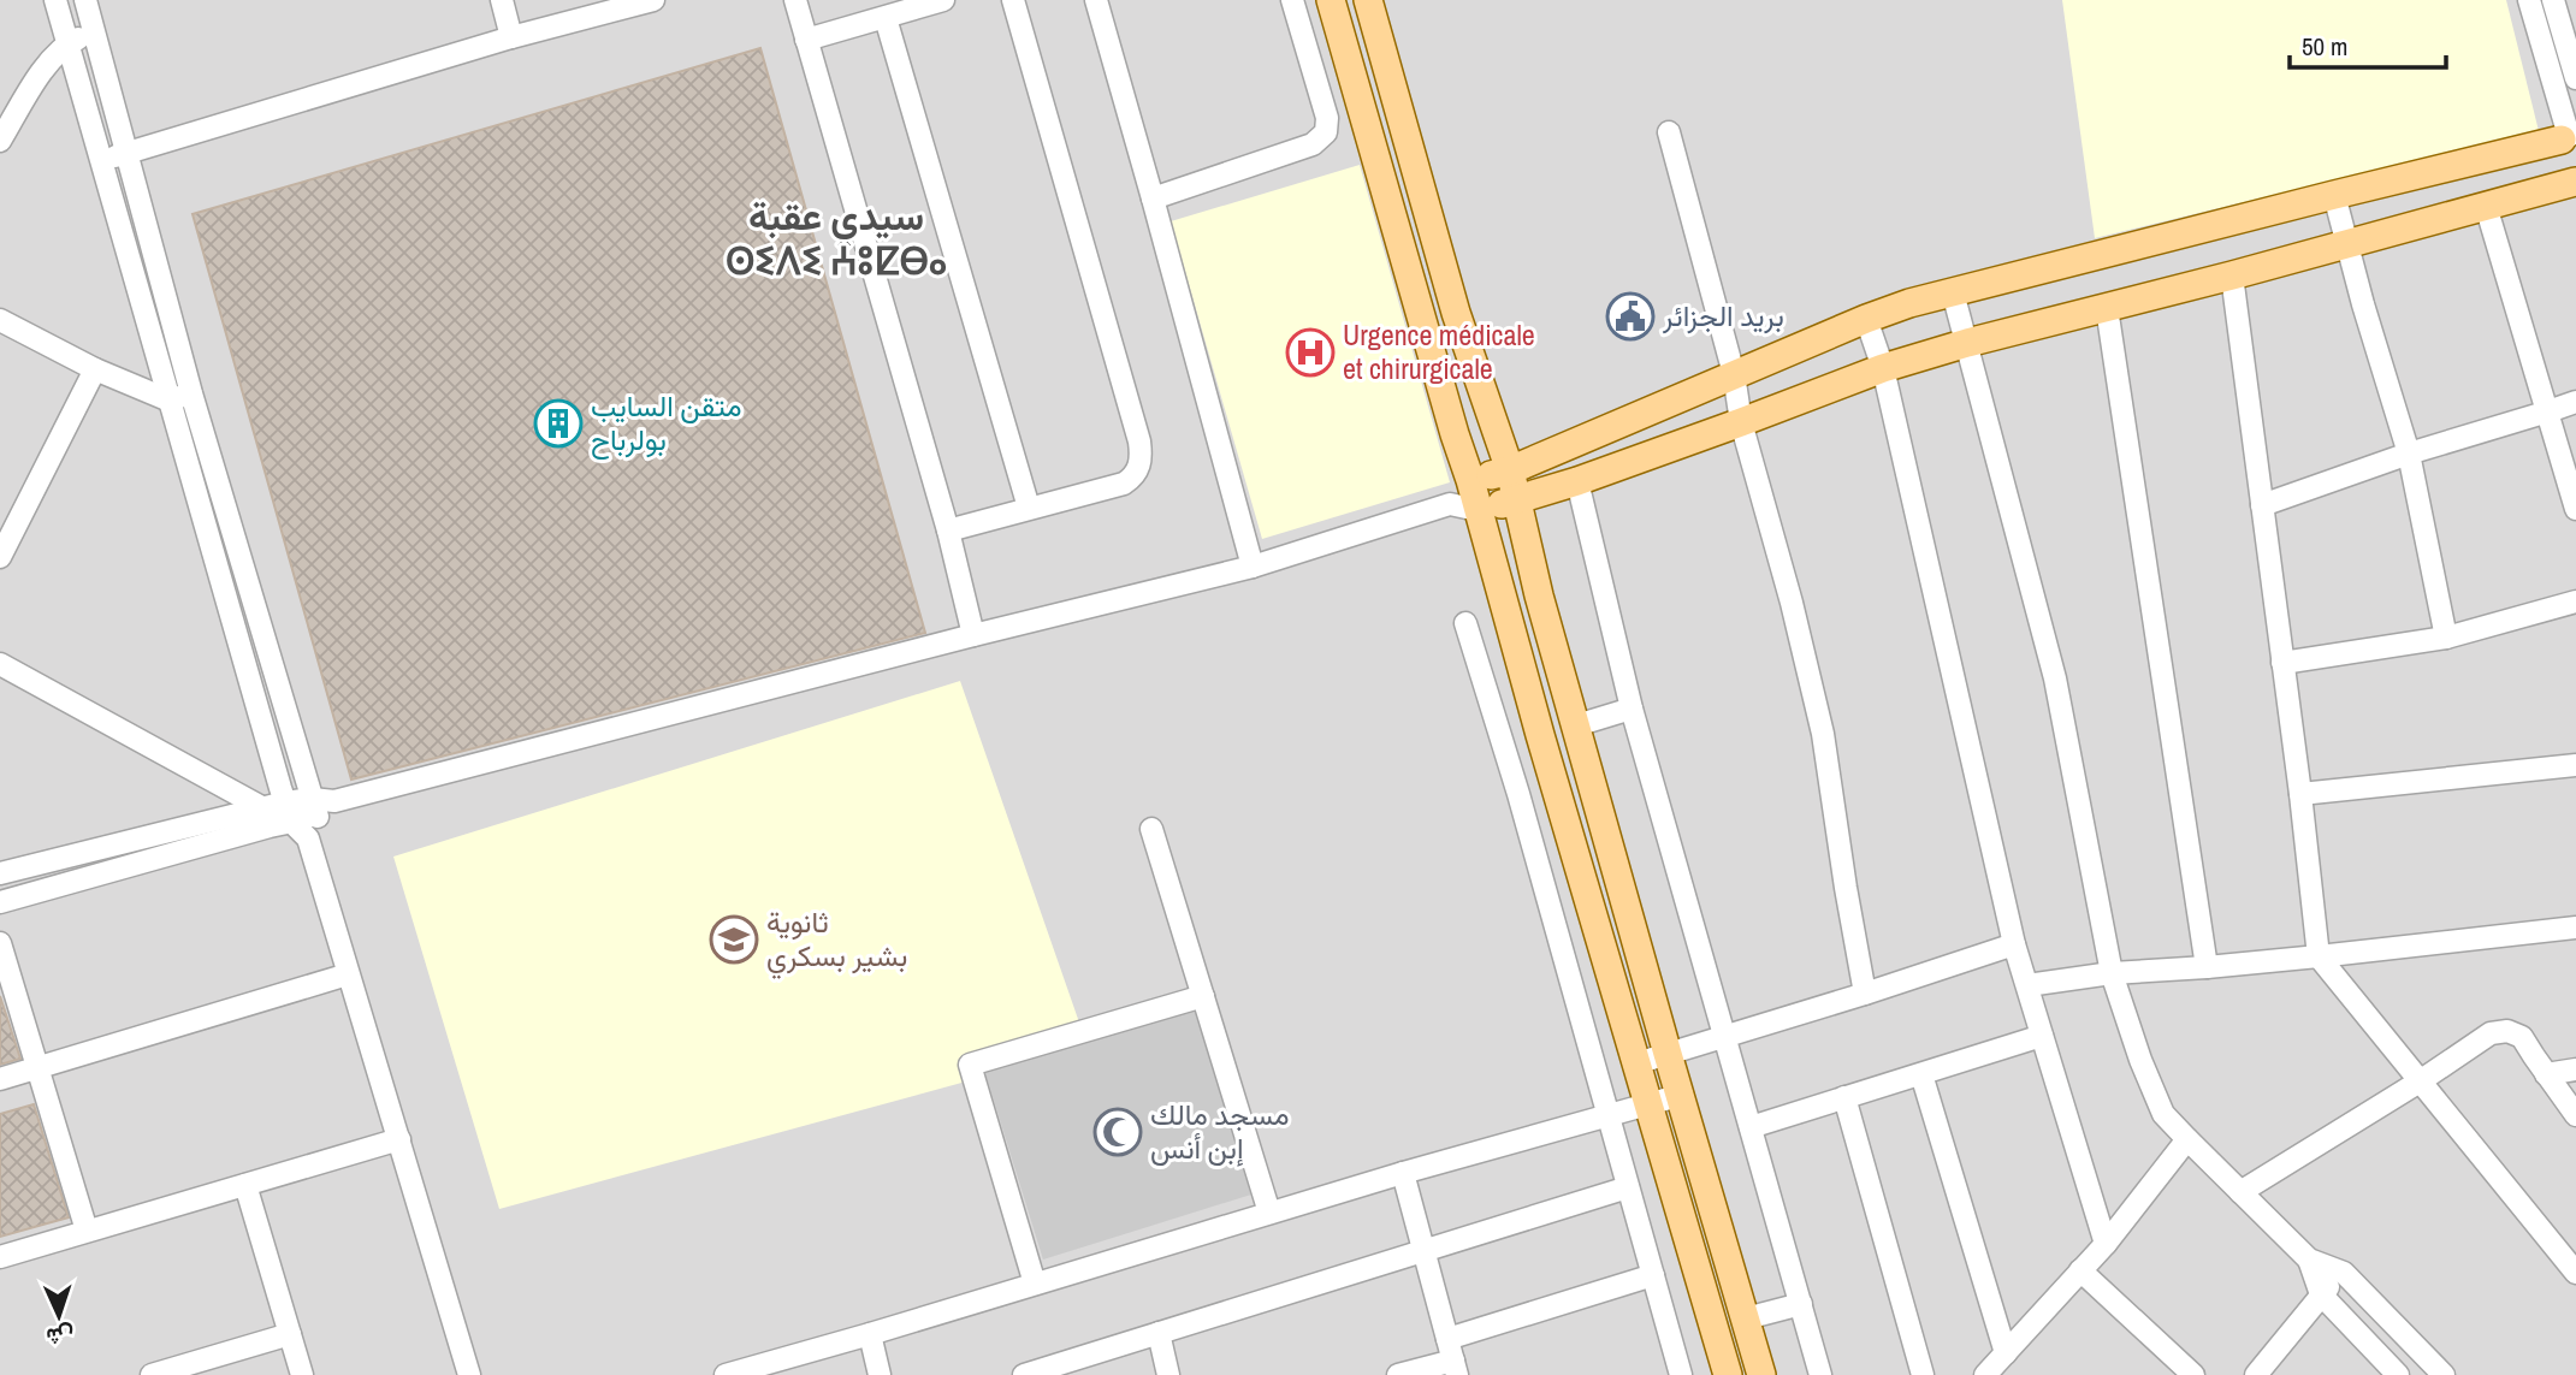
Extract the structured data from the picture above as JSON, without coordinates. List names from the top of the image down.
{
  "districts": ["سيدي عقبة ⵙⵉⴷⵉ ⵄⵓⵇⴱⴰ"],
  "places": {
    "public building": ["بريد الجزائر"],
    "hospital": ["Urgence médicale et chirurgicale"],
    "building": ["متقن السايب بولرباح"],
    "school or university": ["ثانوية بشير بسكري"],
    "mosque": ["مسجد مالك إبن أنس"]
  },
  "scale_bar": "50 m",
  "north": "bottom"
}
